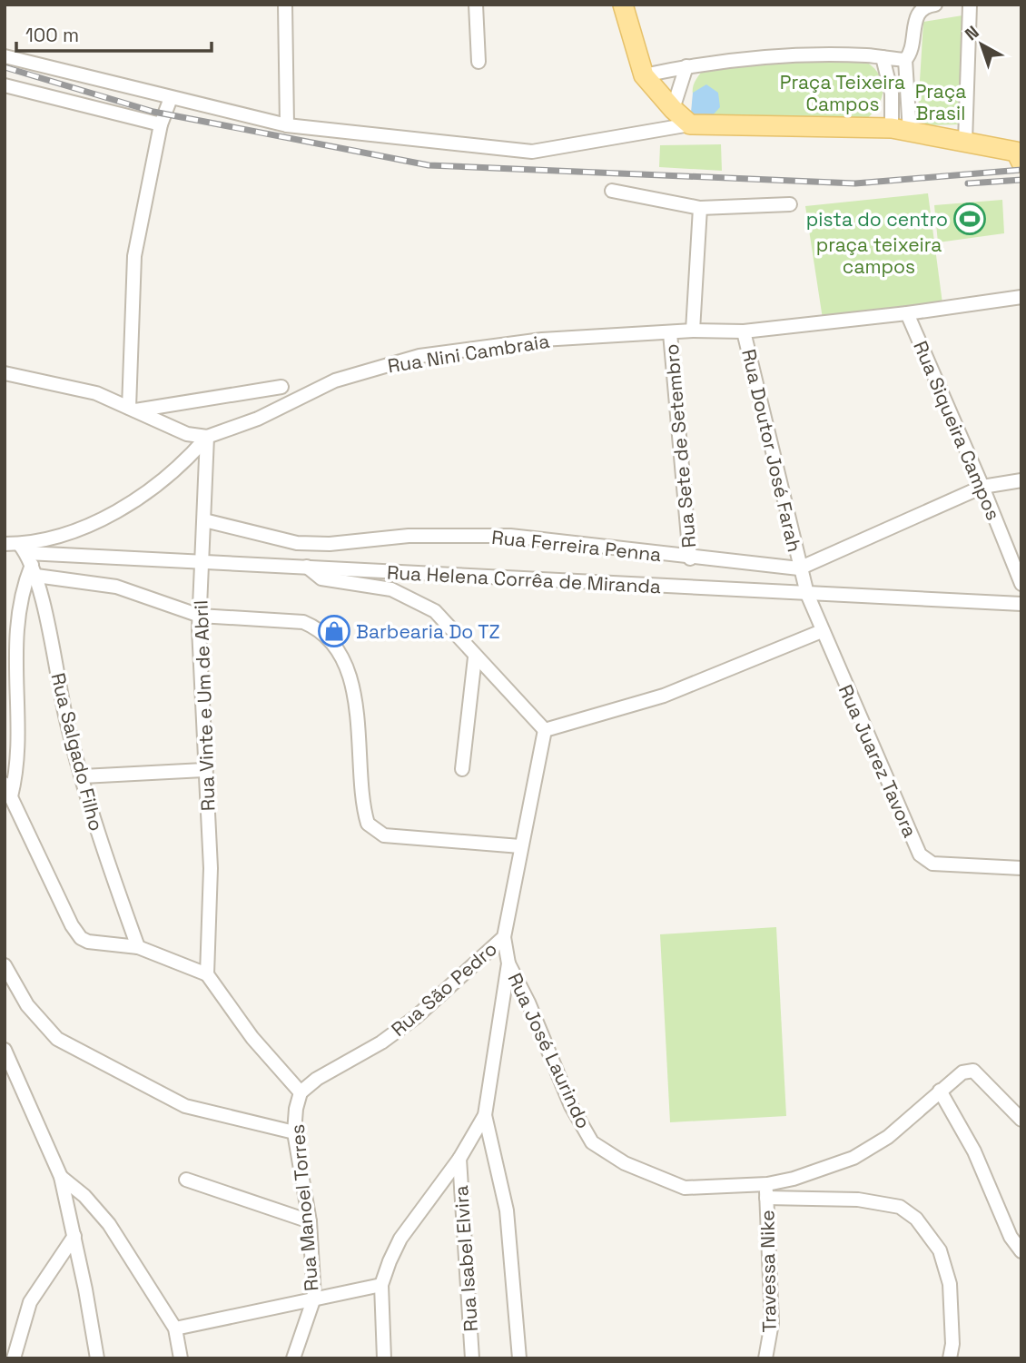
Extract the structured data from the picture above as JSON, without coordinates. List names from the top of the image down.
{
  "streets": {
    "street": [
      "Rua Nini Cambraia",
      "Rua Siqueira Campos",
      "Rua Sete de Setembro",
      "Rua Doutor José Farah",
      "Rua Ferreira Penna",
      "Rua Helena Corrêa de Miranda",
      "Rua Vinte e Um de Abril",
      "Rua Salgado Filho",
      "Rua Juarez Tavora",
      "Rua São Pedro",
      "Rua José Laurindo",
      "Rua Manoel Torres",
      "Rua Isabel Elvira",
      "Travessa Nike"
    ]
  },
  "crossings": [
    ["Rua Nini Cambraia", "Rua Siqueira Campos"],
    ["Rua Nini Cambraia", "Rua Sete de Setembro"],
    ["Rua Nini Cambraia", "Rua Doutor José Farah"],
    ["Rua Nini Cambraia", "Rua Vinte e Um de Abril"],
    ["Rua Sete de Setembro", "Rua Ferreira Penna"],
    ["Rua Doutor José Farah", "Rua Ferreira Penna"],
    ["Rua Doutor José Farah", "Rua Juarez Tavora"],
    ["Rua Ferreira Penna", "Rua Vinte e Um de Abril"],
    ["Rua Ferreira Penna", "Rua Juarez Tavora"],
    ["Rua Helena Corrêa de Miranda", "Rua Vinte e Um de Abril"],
    ["Rua Helena Corrêa de Miranda", "Rua Salgado Filho"],
    ["Rua Helena Corrêa de Miranda", "Rua Juarez Tavora"],
    ["Rua São Pedro", "Rua Manoel Torres"],
    ["Rua José Laurindo", "Travessa Nike"]
  ],
  "parks": ["Praça Teixeira Campos", "Praça Brasil", "praça teixeira campos"],
  "places": {
    "sports": ["pista do centro"],
    "shop": ["Barbearia Do TZ"]
  },
  "scale_bar": "100 m",
  "north": "top left"
}
